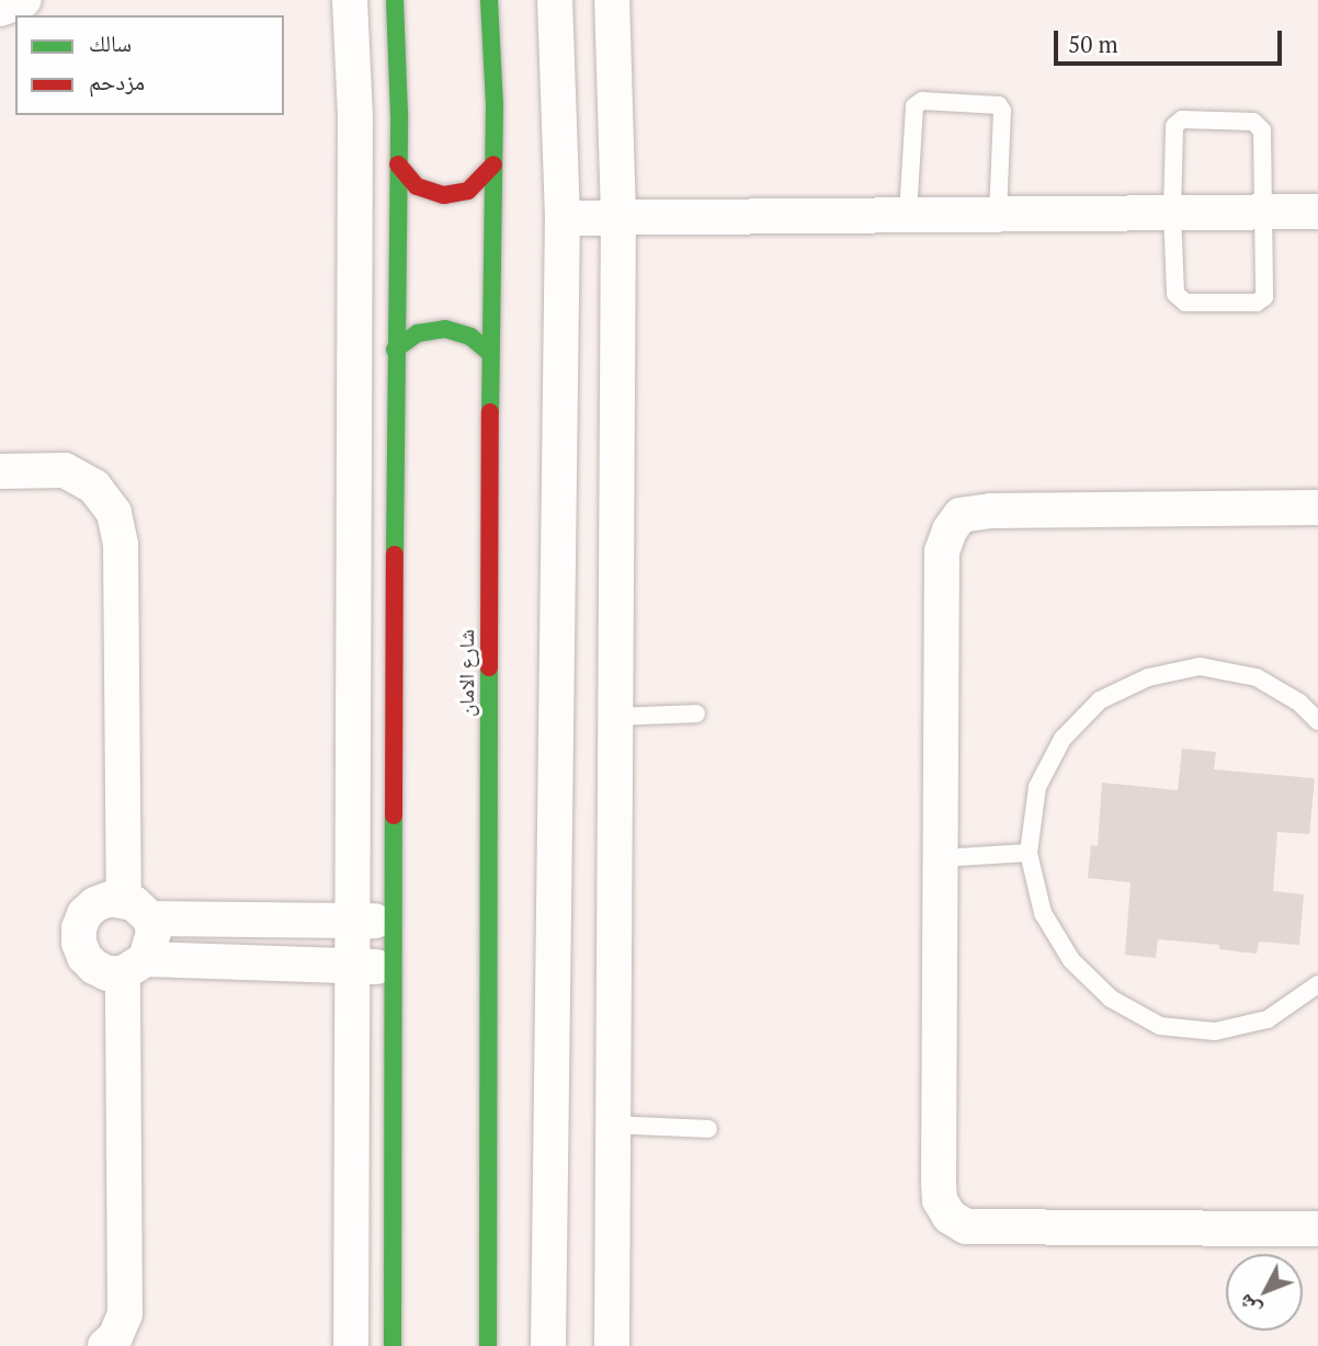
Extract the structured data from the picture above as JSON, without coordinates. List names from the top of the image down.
{
  "streets": {
    "street": ["شارع الامان"]
  },
  "legend": ["سالك", "مزدحم"],
  "scale_bar": "50 m",
  "north": "bottom left"
}
